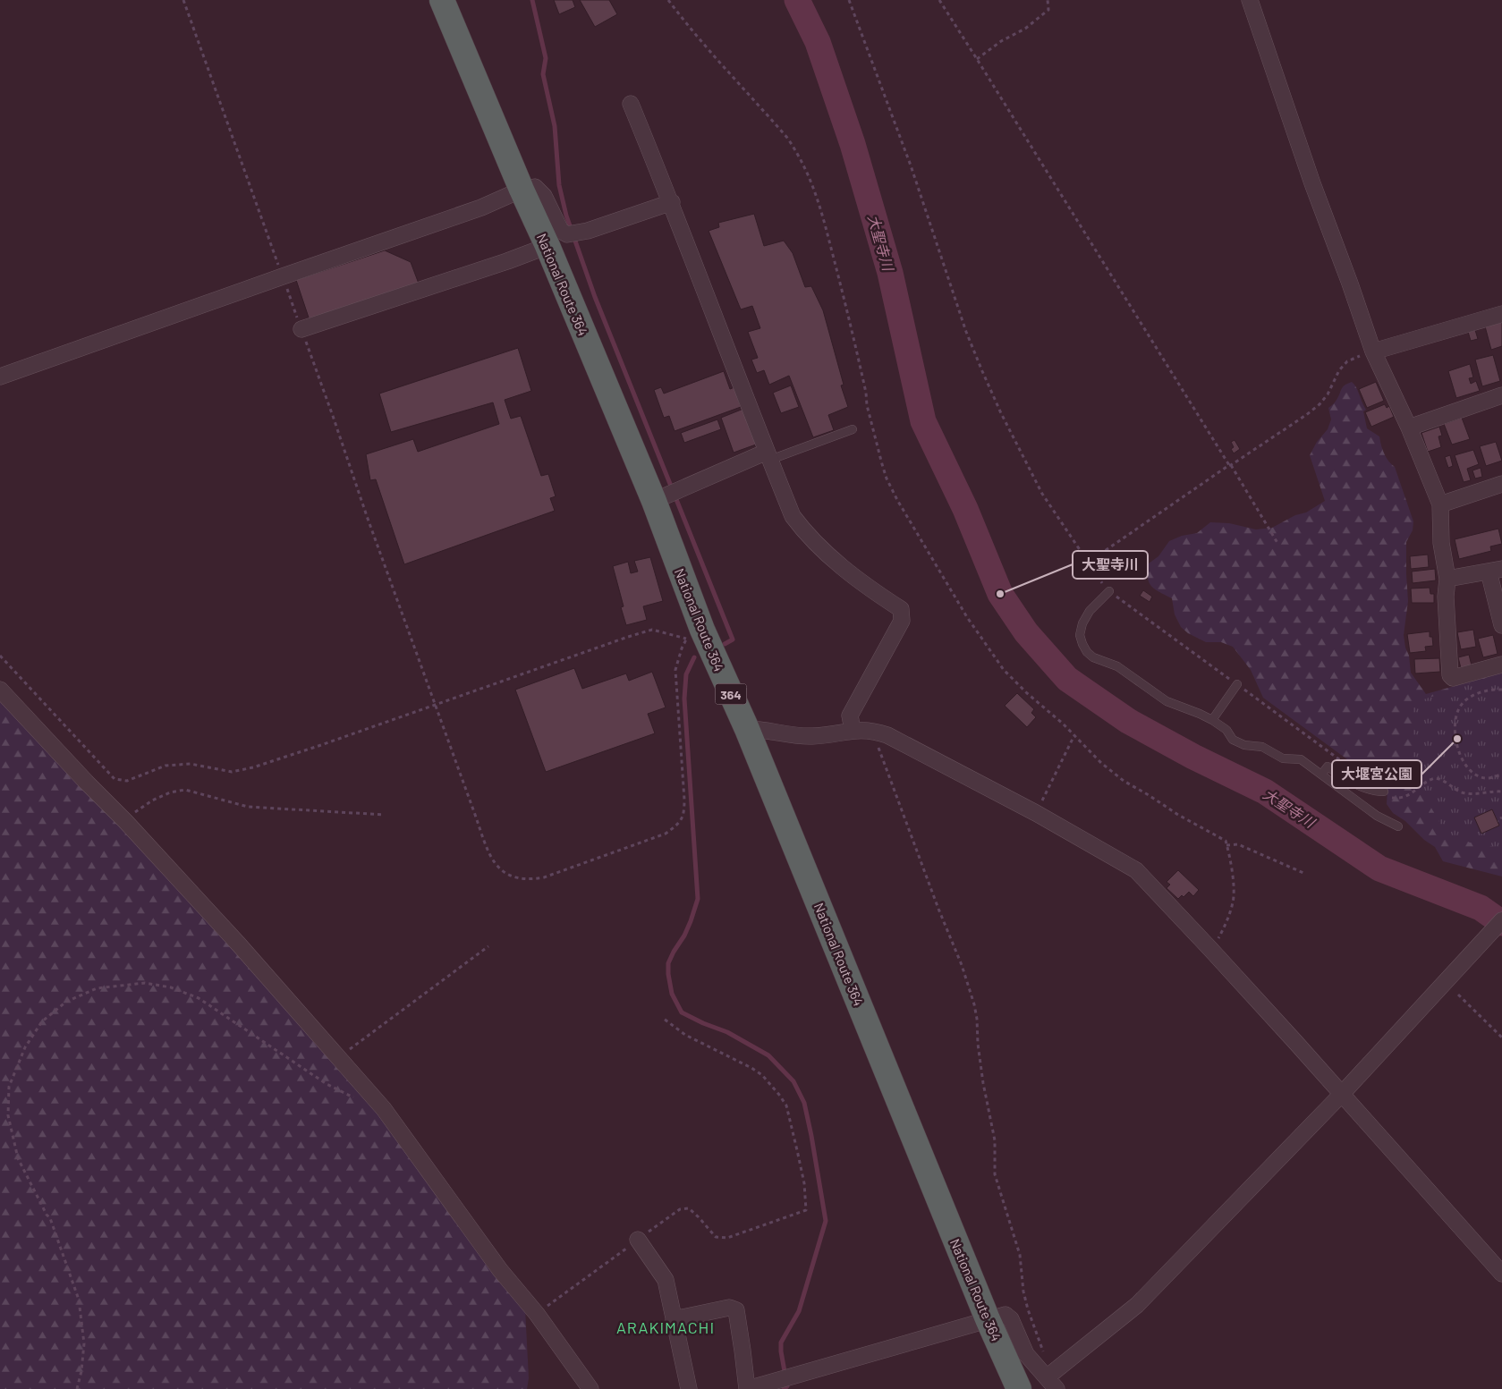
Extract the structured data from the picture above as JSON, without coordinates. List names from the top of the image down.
{
  "streets": {
    "highway": ["National Route 364", "364"]
  },
  "districts": ["ARAKIMACHI"],
  "water": ["大聖寺川"],
  "places": ["大聖寺川", "大堰宮公園"]
}
